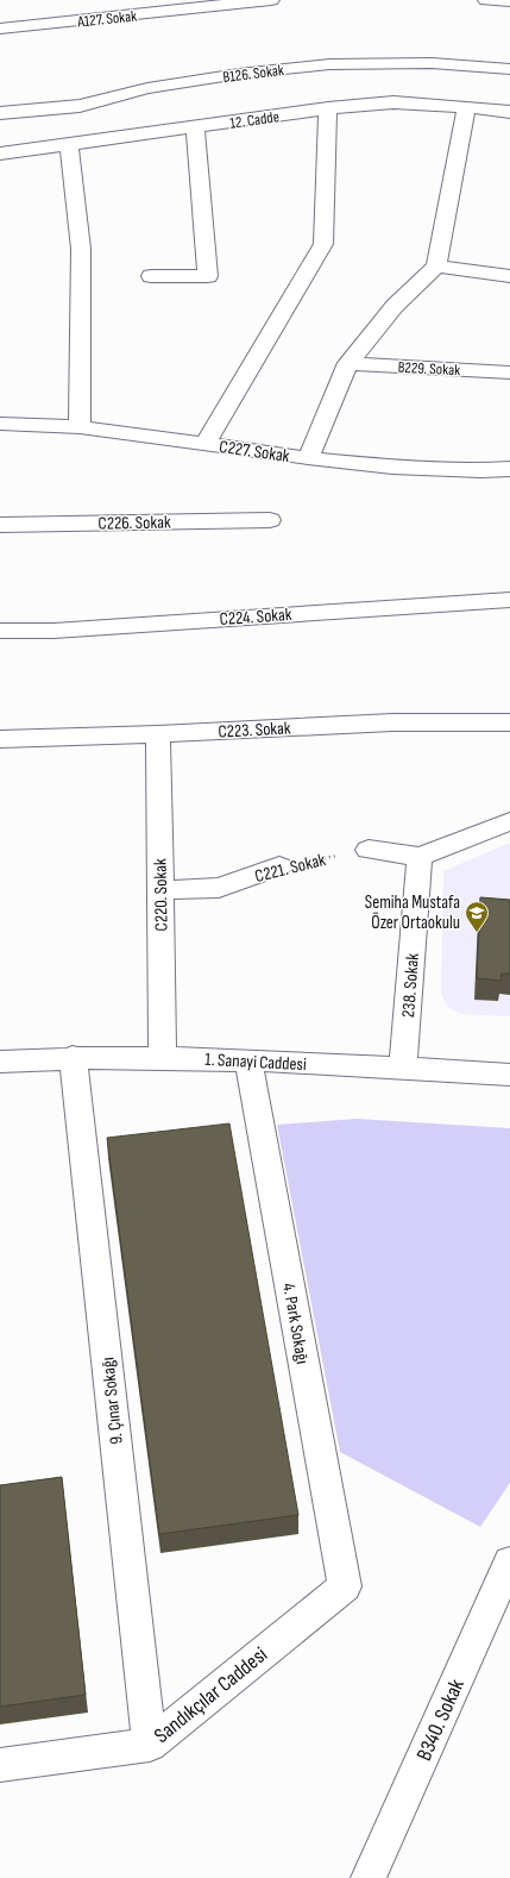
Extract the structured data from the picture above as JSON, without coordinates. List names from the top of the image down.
{
  "streets": {
    "street": [
      "A127. Sokak",
      "B126. Sokak",
      "12. Cadde",
      "B229. Sokak",
      "C227. Sokak",
      "C226. Sokak",
      "C224. Sokak",
      "C223. Sokak",
      "C221. Sokak",
      "C220. Sokak",
      "238. Sokak",
      "1. Sanayi Caddesi",
      "4. Park Sokağı",
      "9. Çınar Sokağı",
      "Sandıkçılar Caddesi",
      "B340. Sokak"
    ]
  },
  "crossings": [
    ["C223. Sokak", "C220. Sokak"],
    ["C221. Sokak", "C220. Sokak"],
    ["C220. Sokak", "1. Sanayi Caddesi"],
    ["238. Sokak", "1. Sanayi Caddesi"],
    ["1. Sanayi Caddesi", "4. Park Sokağı"],
    ["1. Sanayi Caddesi", "9. Çınar Sokağı"],
    ["4. Park Sokağı", "Sandıkçılar Caddesi"],
    ["9. Çınar Sokağı", "Sandıkçılar Caddesi"]
  ],
  "places": {
    "school or university": ["Semiha Mustafa Özer Ortaokulu"]
  }
}
